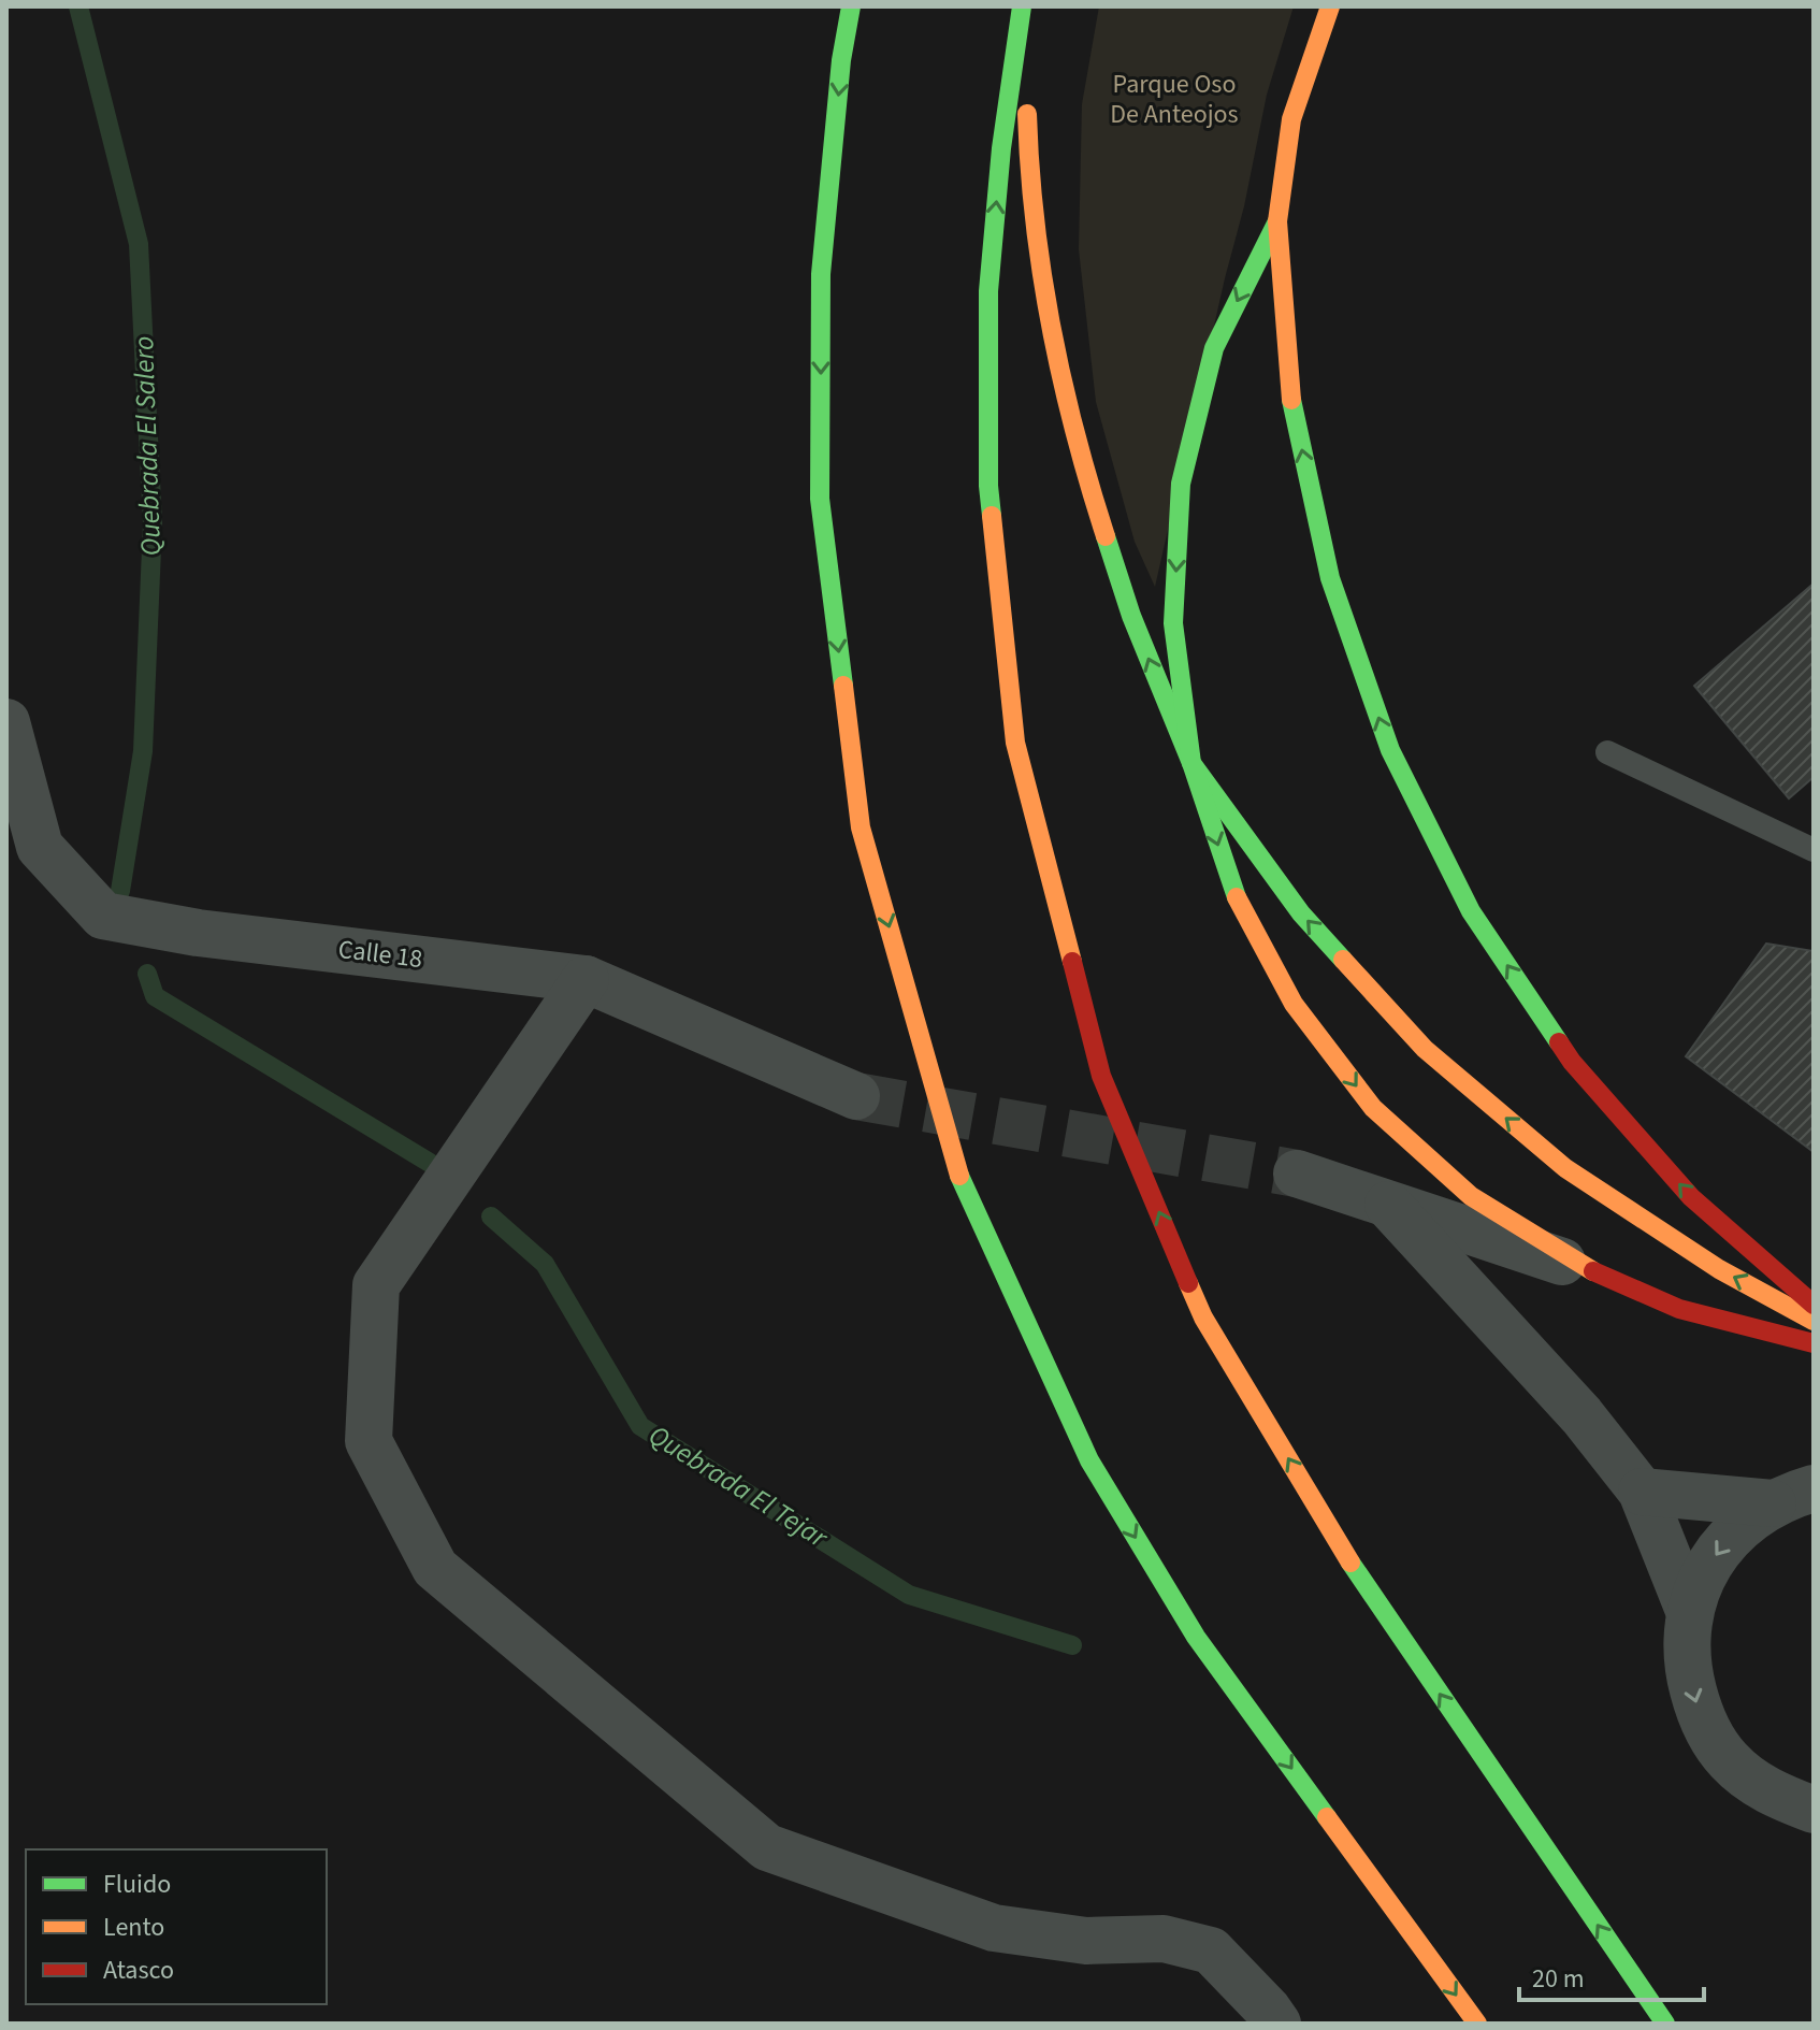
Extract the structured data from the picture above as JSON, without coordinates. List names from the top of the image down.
{
  "streets": {
    "street": ["Calle 18"]
  },
  "water": ["Quebrada El Salero", "Quebrada El Tejar"],
  "parks": ["Parque Oso De Anteojos"],
  "legend": ["Fluido", "Lento", "Atasco"],
  "scale_bar": "20 m"
}
